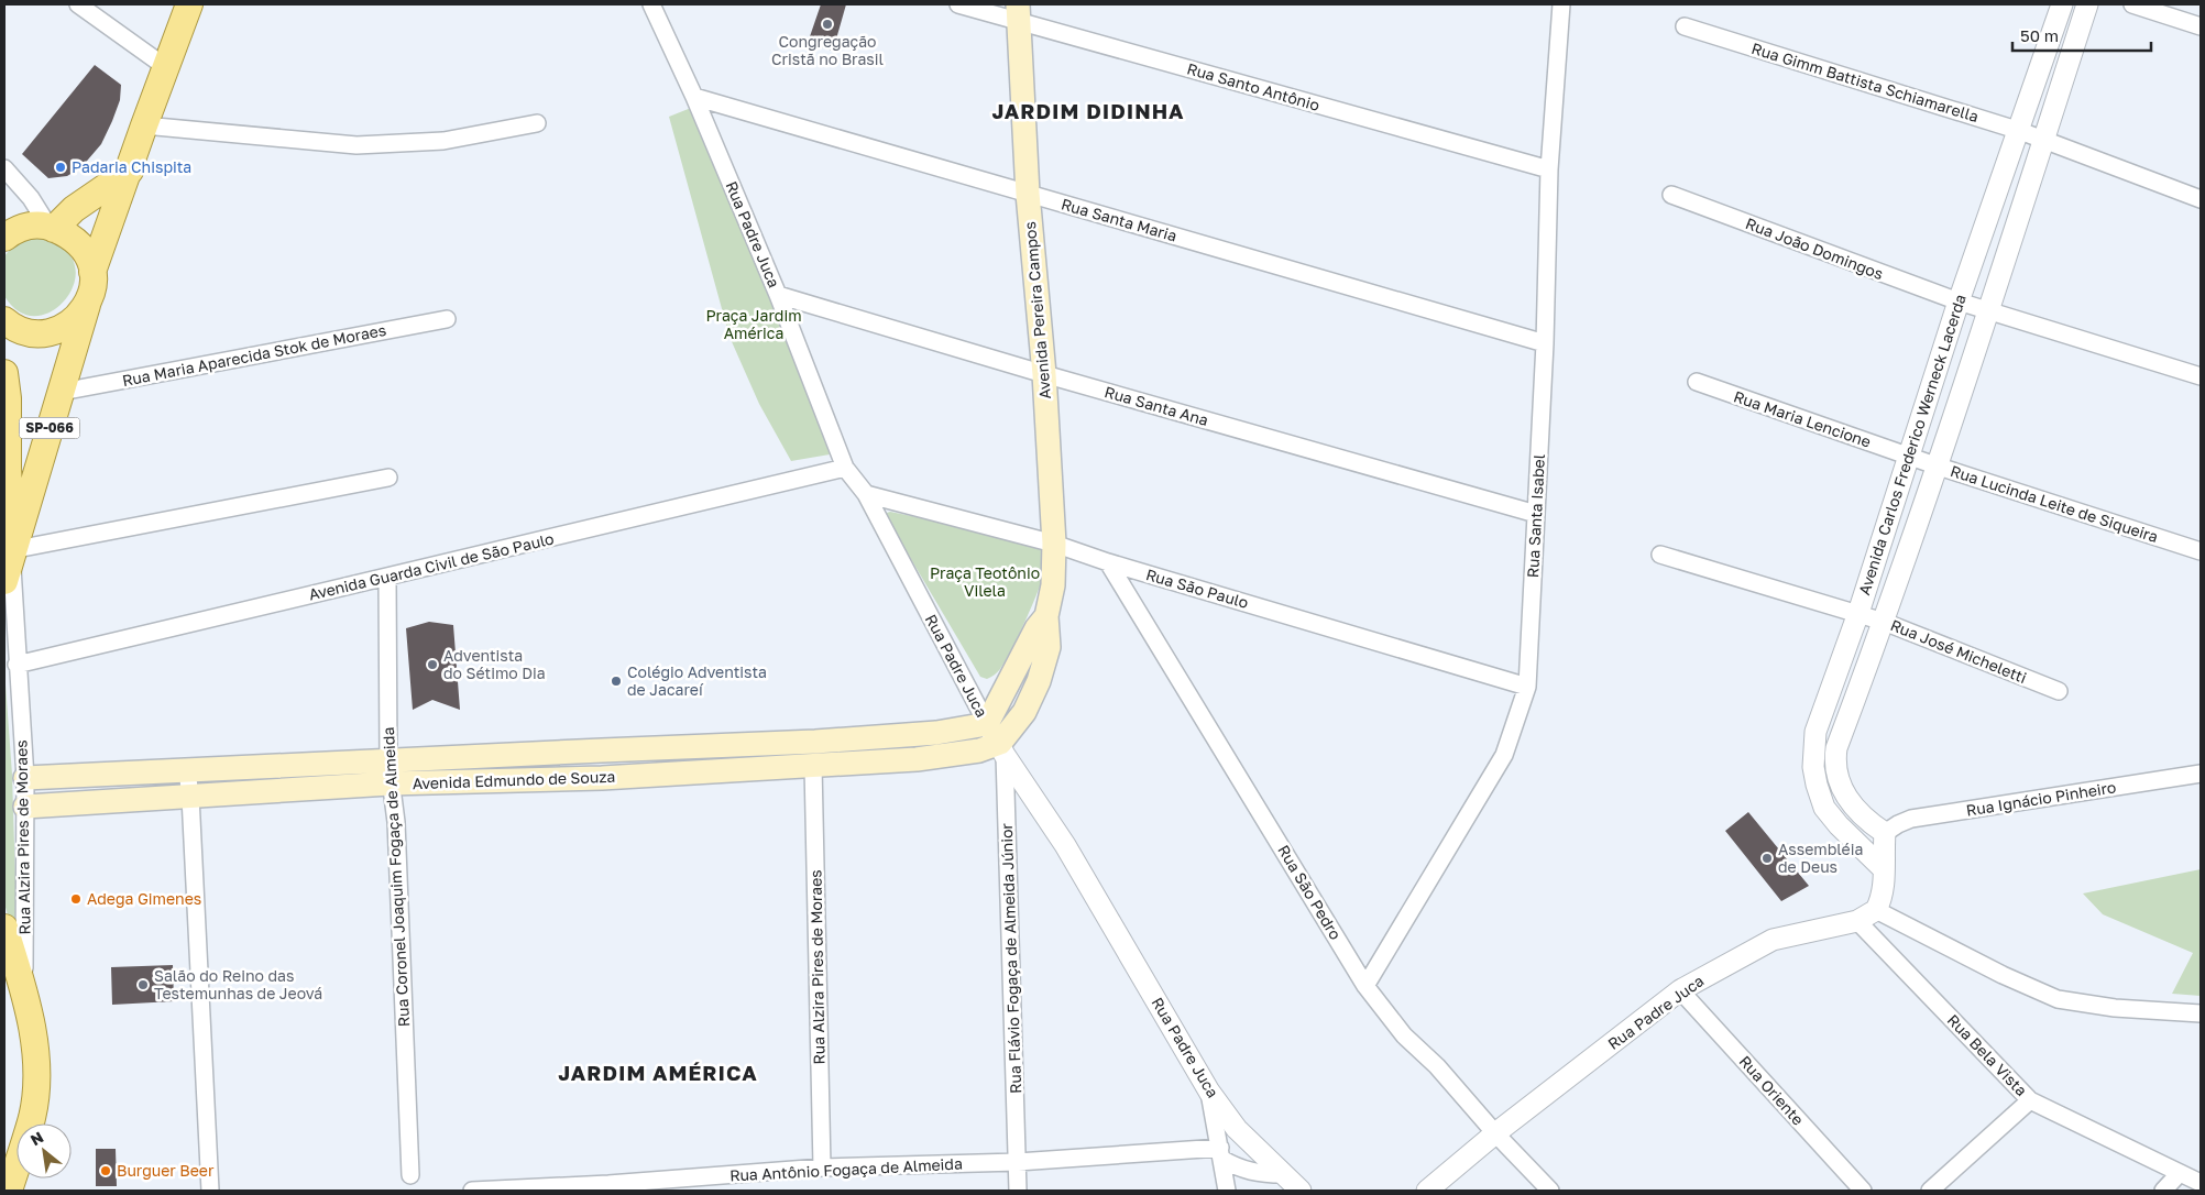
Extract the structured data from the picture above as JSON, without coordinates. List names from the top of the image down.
{
  "streets": {
    "main road": ["Avenida Pereira Campos", "SP-066", "Avenida Edmundo de Souza"],
    "street": [
      "Rua Gimm Battista Schiamarella",
      "Rua Santo Antônio",
      "Rua Santa Maria",
      "Rua Padre Juca",
      "Rua João Domingos",
      "Rua Maria Aparecida Stok de Moraes",
      "Rua Santa Ana",
      "Rua Maria Lencione",
      "Avenida Carlos Frederico Werneck Lacerda",
      "Rua Lucinda Leite de Siqueira",
      "Rua Santa Isabel",
      "Avenida Guarda Civil de São Paulo",
      "Rua São Paulo",
      "Rua José Micheletti",
      "Rua Ignácio Pinheiro",
      "Rua Alzira Pires de Moraes",
      "Rua Coronel Joaquim Fogaça de Almeida",
      "Rua São Pedro",
      "Rua Flávio Fogaça de Almeida Júnior",
      "Rua Bela Vista",
      "Rua Oriente",
      "Rua Antônio Fogaça de Almeida"
    ]
  },
  "crossings": [
    ["Rua Gimm Battista Schiamarella", "Avenida Carlos Frederico Werneck Lacerda"],
    ["Rua Santo Antônio", "Avenida Pereira Campos"],
    ["Rua Santo Antônio", "Rua Santa Isabel"],
    ["Rua Santa Maria", "Rua Padre Juca"],
    ["Rua Santa Maria", "Avenida Pereira Campos"],
    ["Rua Santa Maria", "Rua Santa Isabel"],
    ["Rua Padre Juca", "Avenida Pereira Campos"],
    ["Rua Padre Juca", "Rua Santa Ana"],
    ["Rua Padre Juca", "Avenida Guarda Civil de São Paulo"],
    ["Rua Padre Juca", "Rua São Paulo"],
    ["Rua Padre Juca", "Avenida Edmundo de Souza"],
    ["Rua Padre Juca", "Rua São Pedro"],
    ["Rua Padre Juca", "Rua Flávio Fogaça de Almeida Júnior"],
    ["Rua Padre Juca", "Rua Bela Vista"],
    ["Rua Padre Juca", "Rua Oriente"],
    ["Rua João Domingos", "Avenida Carlos Frederico Werneck Lacerda"],
    ["Avenida Pereira Campos", "Rua Santa Ana"],
    ["Avenida Pereira Campos", "Rua São Paulo"],
    ["Avenida Pereira Campos", "Avenida Edmundo de Souza"],
    ["Avenida Pereira Campos", "Rua Flávio Fogaça de Almeida Júnior"],
    ["Rua Maria Aparecida Stok de Moraes", "SP-066"],
    ["Rua Santa Ana", "Rua Santa Isabel"],
    ["Rua Maria Lencione", "Avenida Carlos Frederico Werneck Lacerda"],
    ["Rua Maria Lencione", "Rua Lucinda Leite de Siqueira"],
    ["SP-066", "Rua Alzira Pires de Moraes"],
    ["Avenida Carlos Frederico Werneck Lacerda", "Rua Lucinda Leite de Siqueira"],
    ["Avenida Carlos Frederico Werneck Lacerda", "Rua José Micheletti"],
    ["Avenida Carlos Frederico Werneck Lacerda", "Rua Ignácio Pinheiro"],
    ["Rua Santa Isabel", "Rua São Paulo"],
    ["Rua Santa Isabel", "Rua São Pedro"],
    ["Avenida Guarda Civil de São Paulo", "Rua Alzira Pires de Moraes"],
    ["Avenida Guarda Civil de São Paulo", "Rua Coronel Joaquim Fogaça de Almeida"],
    ["Rua São Paulo", "Rua São Pedro"],
    ["Avenida Edmundo de Souza", "Rua Alzira Pires de Moraes"],
    ["Avenida Edmundo de Souza", "Rua Coronel Joaquim Fogaça de Almeida"],
    ["Avenida Edmundo de Souza", "Rua Flávio Fogaça de Almeida Júnior"],
    ["Rua Alzira Pires de Moraes", "Rua Antônio Fogaça de Almeida"],
    ["Rua Flávio Fogaça de Almeida Júnior", "Rua Antônio Fogaça de Almeida"]
  ],
  "districts": ["JARDIM DIDINHA", "JARDIM AMÉRICA"],
  "parks": ["Praça Jardim América", "Praça Teotônio Vilela"],
  "places": [
    "Congregação Cristã no Brasil",
    "Padaria Chispita",
    "Adventista do Sétimo Dia",
    "Colégio Adventista de Jacareí",
    "Assembléia de Deus",
    "Adega Gimenes",
    "Salão do Reino das Testemunhas de Jeová",
    "Burguer Beer"
  ],
  "scale_bar": "50 m",
  "north": "top left"
}
